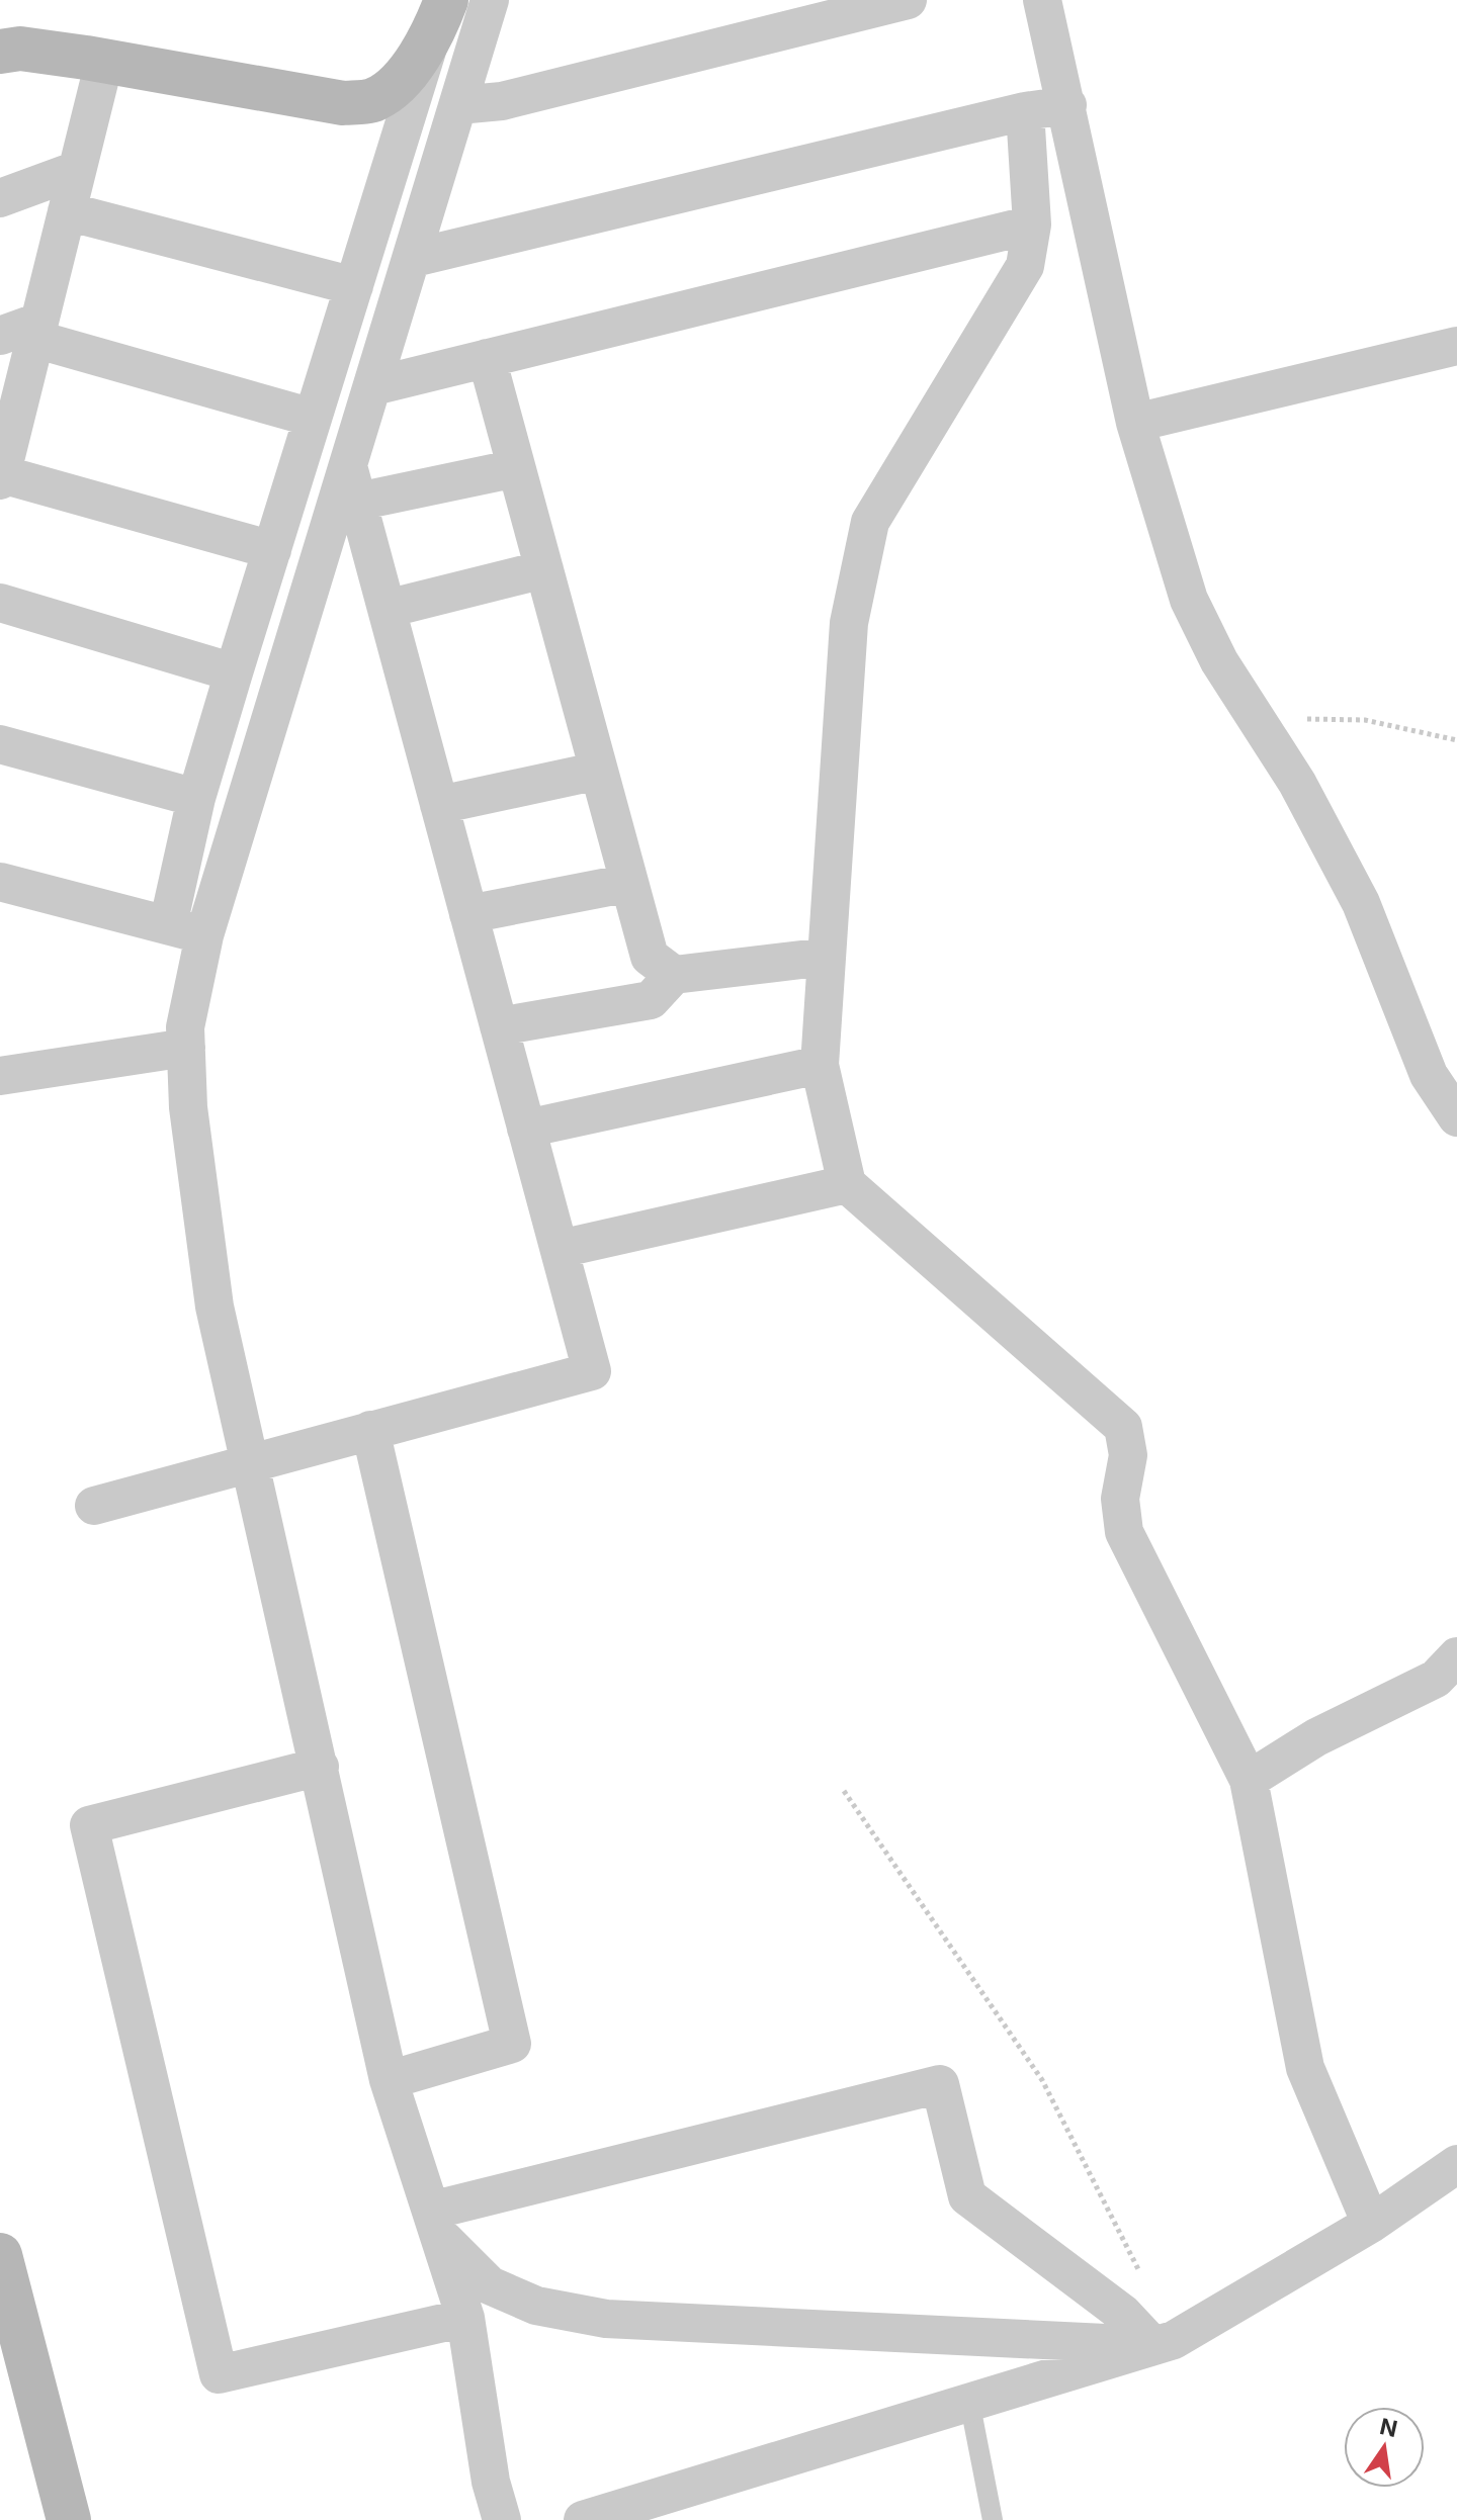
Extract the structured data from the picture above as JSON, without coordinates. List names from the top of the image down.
{
  "north": "top"
}
